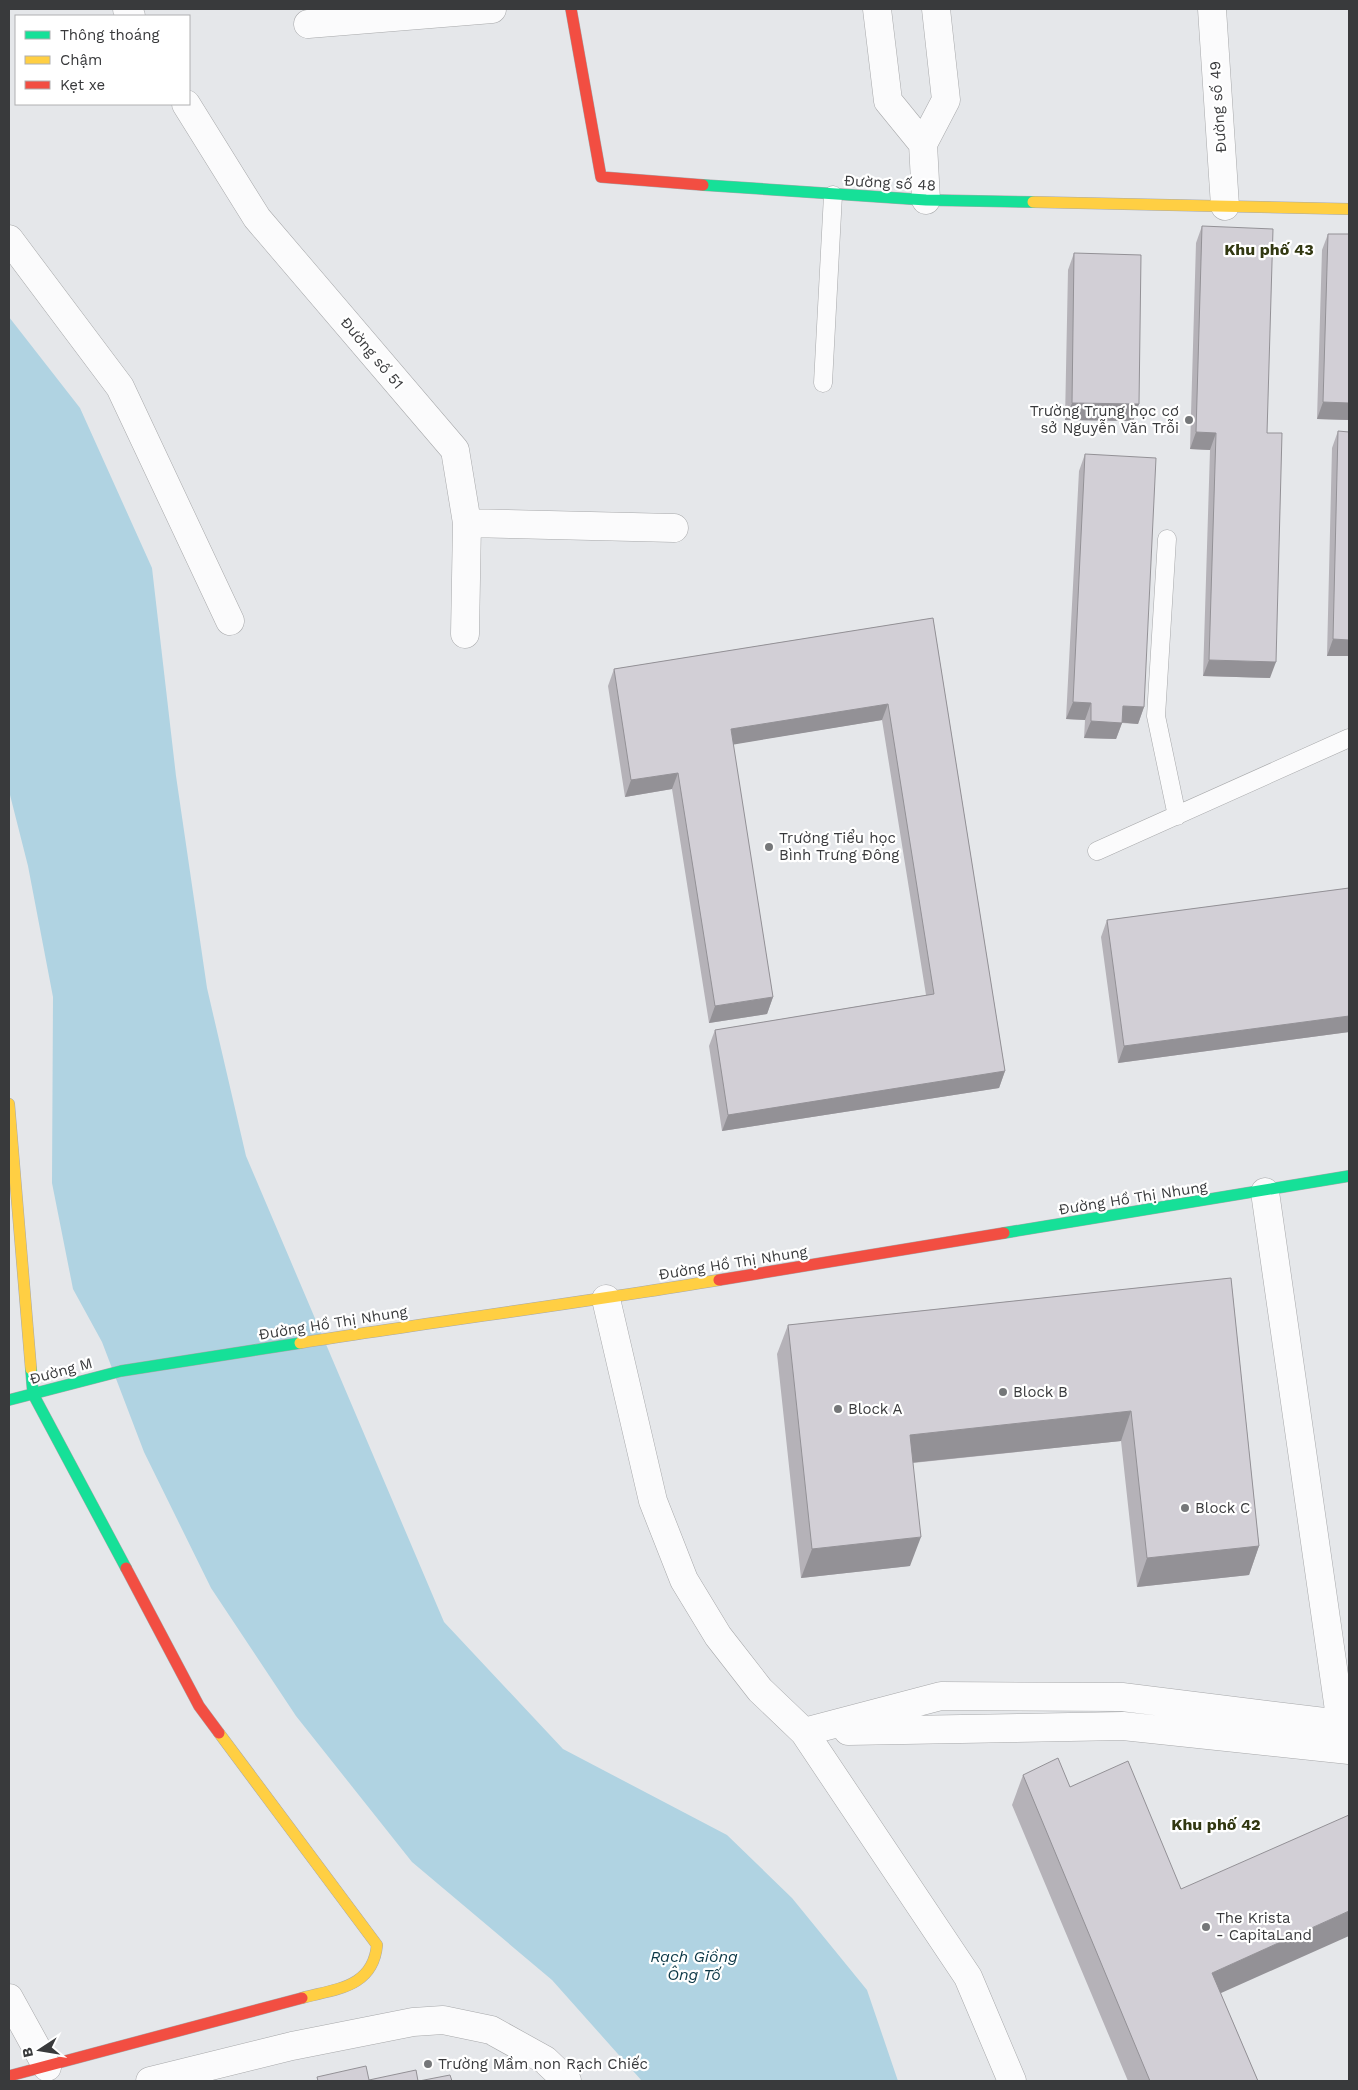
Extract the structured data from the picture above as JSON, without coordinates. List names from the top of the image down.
{
  "streets": {
    "street": [
      "Đường số 49",
      "Đường số 48",
      "Đường số 51",
      "Đường Hồ Thị Nhung",
      "Đường M"
    ]
  },
  "crossings": [
    ["Đường số 49", "Đường số 48"],
    ["Đường Hồ Thị Nhung", "Đường M"]
  ],
  "districts": ["Khu phố 43", "Khu phố 42"],
  "water": ["Rạch Giồng Ông Tố"],
  "places": [
    "Trường Trung học cơ sở Nguyễn Văn Trỗi",
    "Trường Tiểu học Bình Trưng Đông",
    "Block B",
    "Block A",
    "Block C",
    "The Krista - CapitaLand",
    "Trường Mầm non Rạch Chiếc"
  ],
  "legend": ["Thông thoáng", "Chậm", "Kẹt xe"],
  "north": "left"
}
